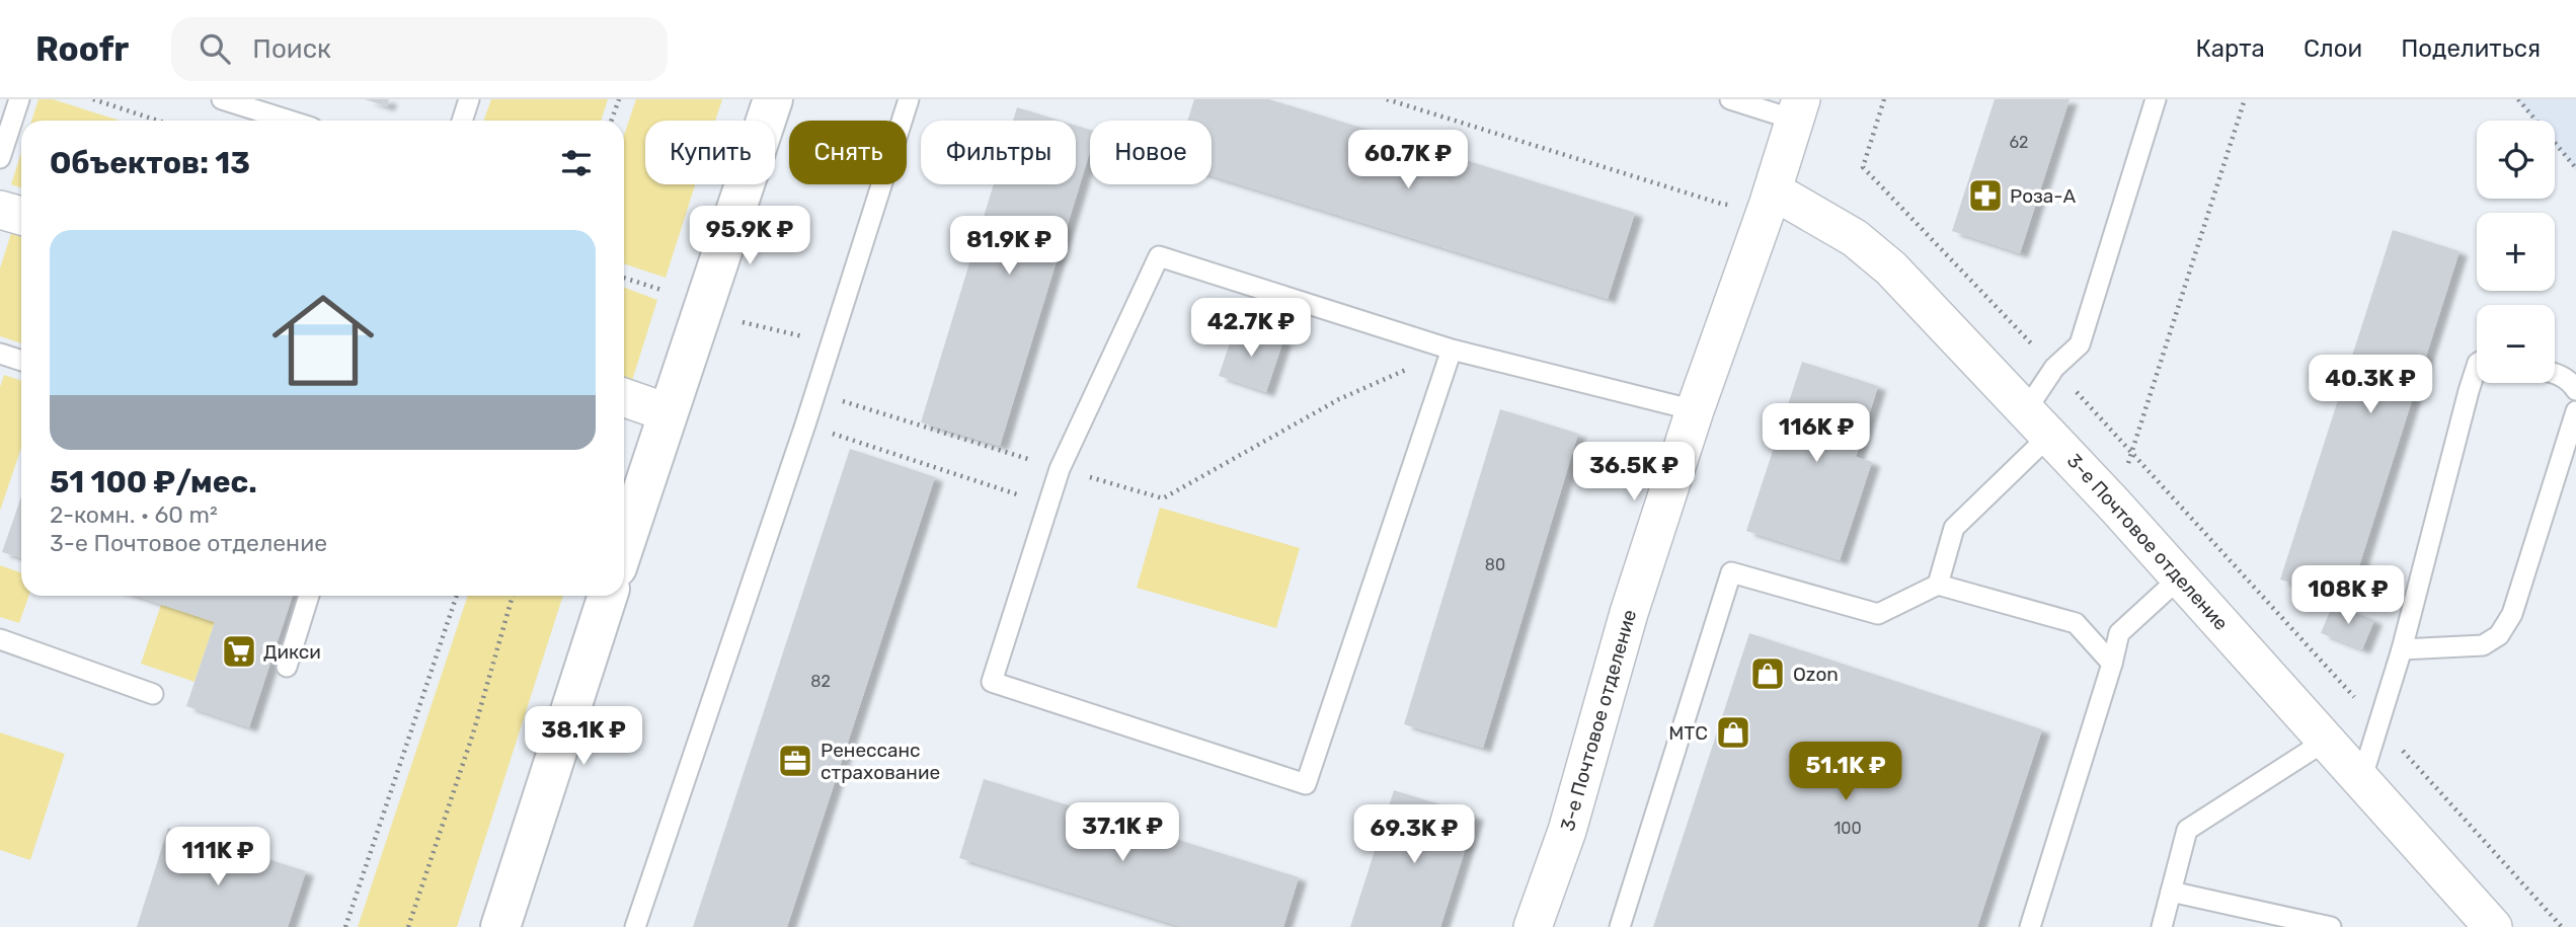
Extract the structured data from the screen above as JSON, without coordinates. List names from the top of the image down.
{
  "streets": {
    "street": ["3-е Почтовое отделение"]
  },
  "places": {
    "pharmacy": ["Роза-А"],
    "supermarket": ["Дикси"],
    "shop": ["Ozon", "МТС"],
    "office": ["Ренессанс страхование"]
  },
  "house_numbers": [
    "62",
    "80",
    "82",
    "100"
  ],
  "page": {
    "header": "Roofr",
    "search": "Поиск",
    "nav": ["Карта", "Слои", "Поделиться"],
    "map_buttons": ["+", "−"],
    "chip": [
      "Купить",
      "Снять",
      "Фильтры",
      "Новое"
    ],
    "heading": "Объектов: 13",
    "price": [
      "60.7K ₽",
      "95.9K ₽",
      "81.9K ₽",
      "42.7K ₽",
      "40.3K ₽",
      "116K ₽",
      "36.5K ₽",
      "108K ₽",
      "38.1K ₽",
      "51.1K ₽",
      "37.1K ₽",
      "69.3K ₽",
      "111K ₽"
    ],
    "list": [
      {
        "name": "51 100 ₽/мес.",
        "note": "2-комн. · 60 m² · 3-е Почтовое отделение"
      }
    ]
  }
}
